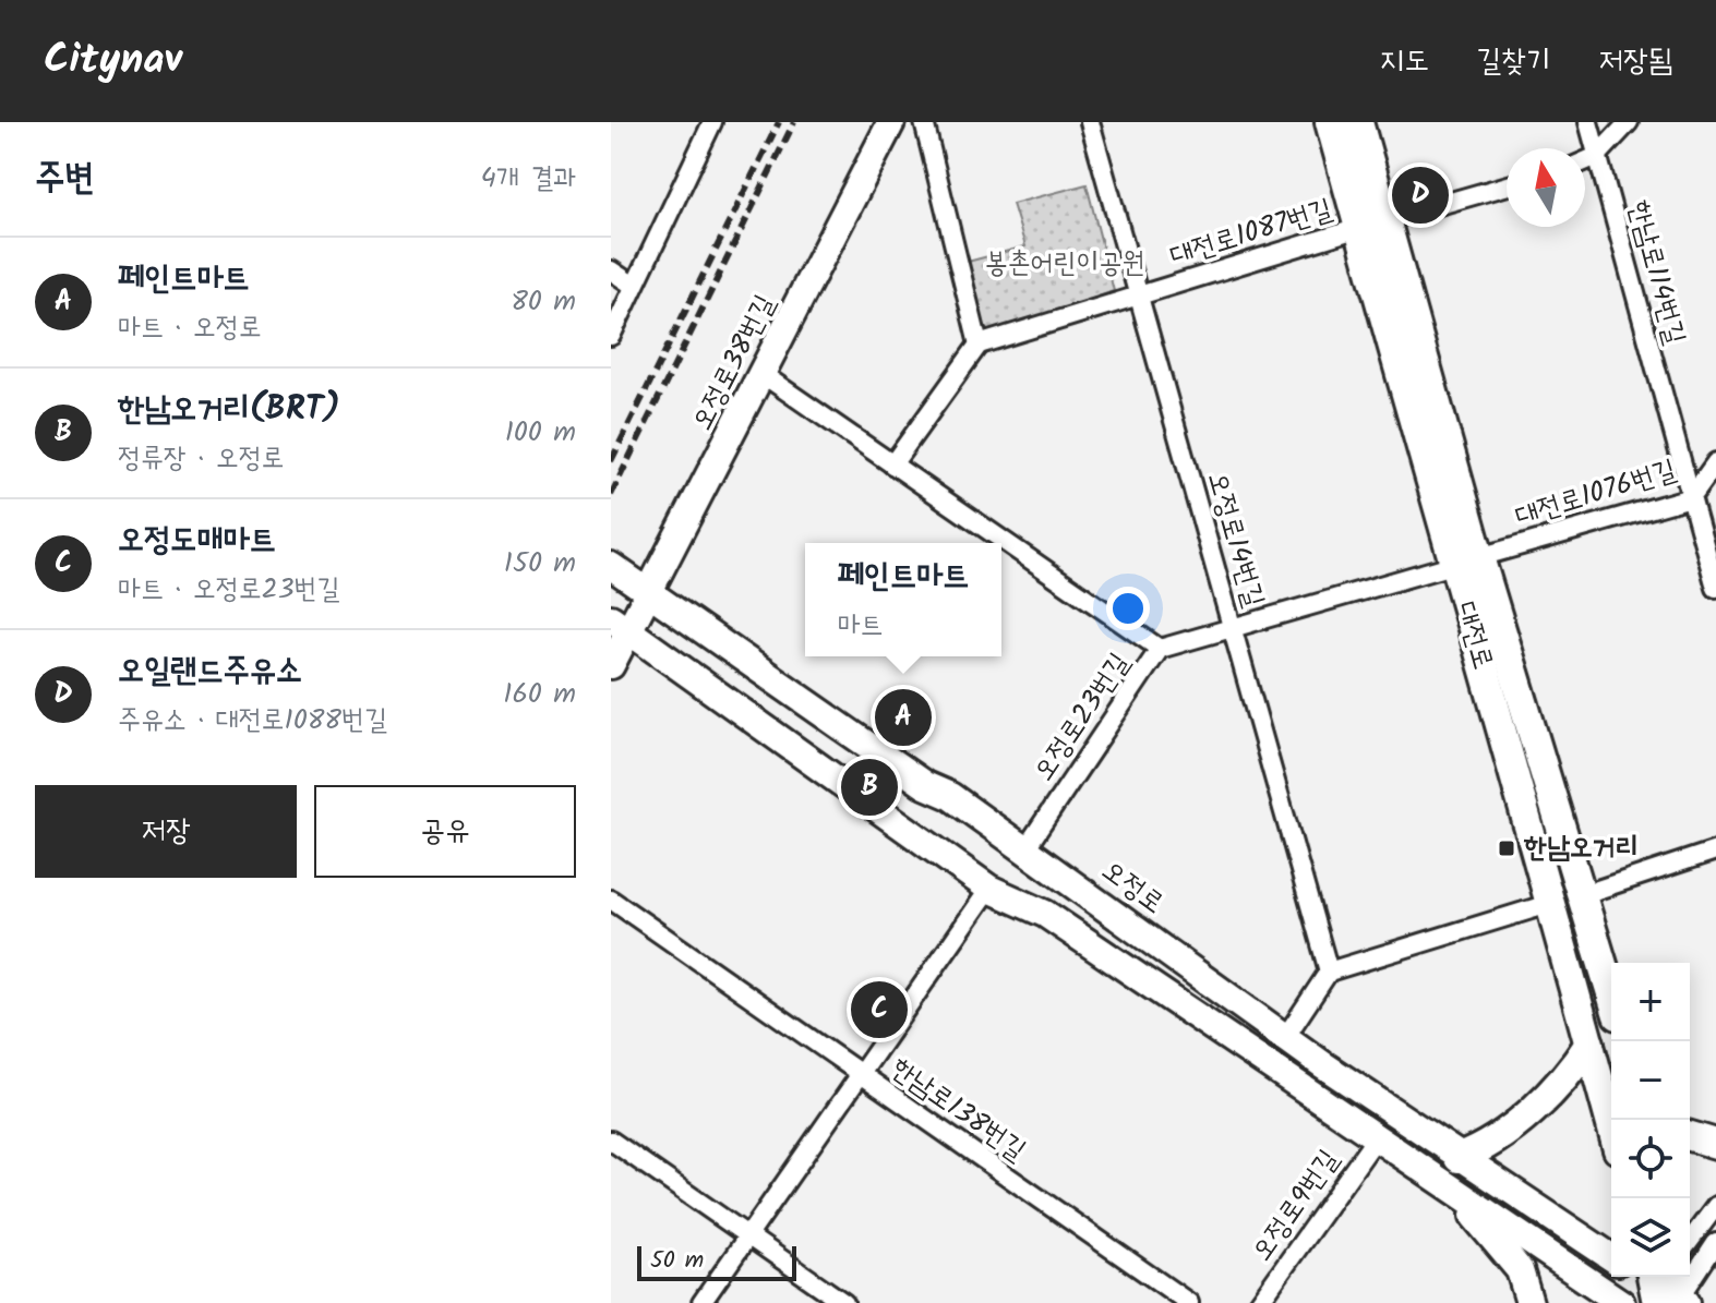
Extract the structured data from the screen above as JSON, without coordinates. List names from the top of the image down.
{
  "streets": {
    "main road": ["오정로38번길", "대전로", "오정로"],
    "street": [
      "대전로1087번길",
      "한남로114번길",
      "대전로1076번길",
      "오정로14번길",
      "오정로23번길",
      "한남로138번길",
      "오정로9번길"
    ]
  },
  "crossings": [
    ["대전로1087번길", "오정로14번길"],
    ["대전로1087번길", "대전로"],
    ["한남로114번길", "대전로1076번길"],
    ["오정로38번길", "오정로"],
    ["대전로1076번길", "대전로"],
    ["대전로1076번길", "오정로23번길"],
    ["오정로14번길", "오정로23번길"],
    ["대전로", "오정로23번길"],
    ["오정로23번길", "오정로"]
  ],
  "parks": ["봉촌어린이공원"],
  "places": {
    "transit": ["한남오거리"]
  },
  "scale_bar": "50 m",
  "north": "top",
  "page": {
    "header": "Citynav",
    "nav": ["지도", "길찾기", "저장됨"],
    "heading": ["주변", "4개 결과"],
    "pins": [
      "D",
      "A",
      "B",
      "C"
    ],
    "list": [
      {
        "mark": "A",
        "name": "페인트마트",
        "note": "마트 · 오정로",
        "value": "80 m"
      },
      {
        "mark": "B",
        "name": "한남오거리(BRT)",
        "note": "정류장 · 오정로",
        "value": "100 m"
      },
      {
        "mark": "C",
        "name": "오정도매마트",
        "note": "마트 · 오정로23번길",
        "value": "150 m"
      },
      {
        "mark": "D",
        "name": "오일랜드주유소",
        "note": "주유소 · 대전로1088번길",
        "value": "160 m"
      }
    ],
    "popup": ["페인트마트", "마트"],
    "buttons": ["저장", "공유"],
    "map_buttons": ["+", "−"],
    "scale": "50 m"
  }
}
